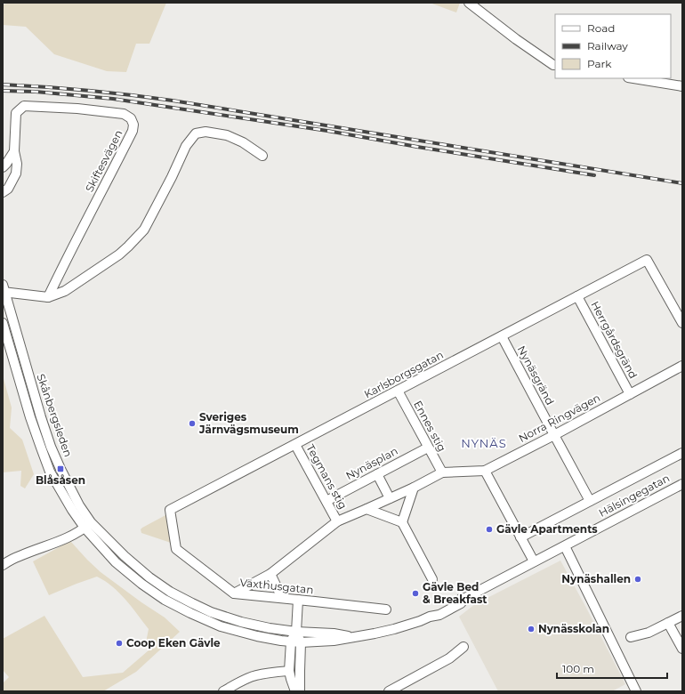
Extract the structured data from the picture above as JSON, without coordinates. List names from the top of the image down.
{
  "streets": {
    "street": [
      "Skiftesvägen",
      "Herrgårdsgränd",
      "Karlsborgsgatan",
      "Nynäsgränd",
      "Skånbergsleden",
      "Norra Ringvägen",
      "Ennes stig",
      "Nynäsplan",
      "Tegmans stig",
      "Hälsingegatan",
      "Växthusgatan"
    ]
  },
  "crossings": [
    ["Herrgårdsgränd", "Karlsborgsgatan"],
    ["Herrgårdsgränd", "Norra Ringvägen"],
    ["Karlsborgsgatan", "Nynäsgränd"],
    ["Karlsborgsgatan", "Ennes stig"],
    ["Karlsborgsgatan", "Tegmans stig"],
    ["Karlsborgsgatan", "Växthusgatan"],
    ["Nynäsgränd", "Norra Ringvägen"],
    ["Nynäsgränd", "Hälsingegatan"],
    ["Skånbergsleden", "Hälsingegatan"],
    ["Norra Ringvägen", "Ennes stig"],
    ["Ennes stig", "Nynäsplan"],
    ["Nynäsplan", "Tegmans stig"]
  ],
  "districts": ["NYNÄS"],
  "places": {
    "other": [
      "Sveriges Järnvägsmuseum",
      "Gävle Apartments",
      "Nynäshallen",
      "Gävle Bed & Breakfast",
      "Nynässkolan",
      "Coop Eken Gävle"
    ],
    "transit": ["Blåsåsen"]
  },
  "legend": ["Road", "Railway", "Park"],
  "scale_bar": "100 m"
}
